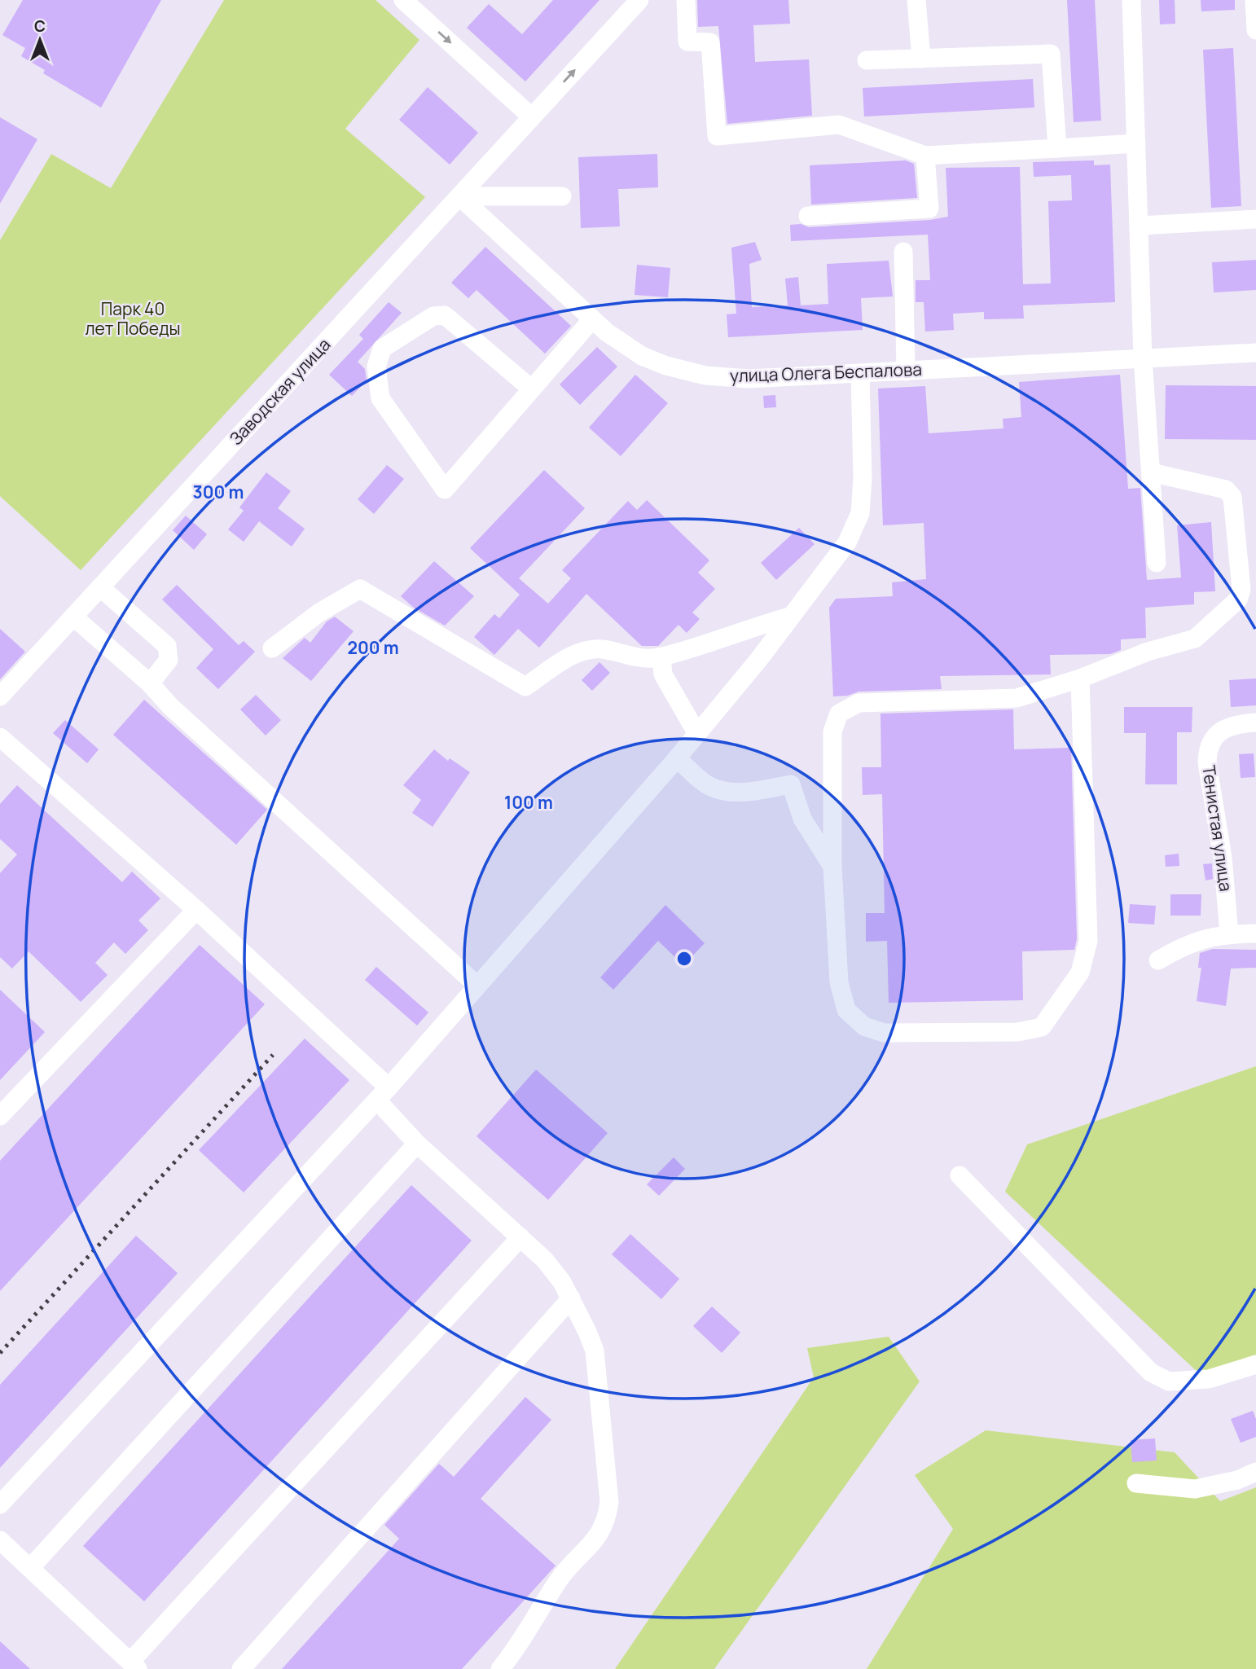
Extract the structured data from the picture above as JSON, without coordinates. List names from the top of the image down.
{
  "streets": {
    "street": ["улица Олега Беспалова", "Заводская улица", "Тенистая улица"]
  },
  "crossings": [
    ["улица Олега Беспалова", "Заводская улица"]
  ],
  "parks": ["Парк 40 лет Победы"],
  "north": "top",
  "rings": ["300 m", "200 m", "100 m"]
}
